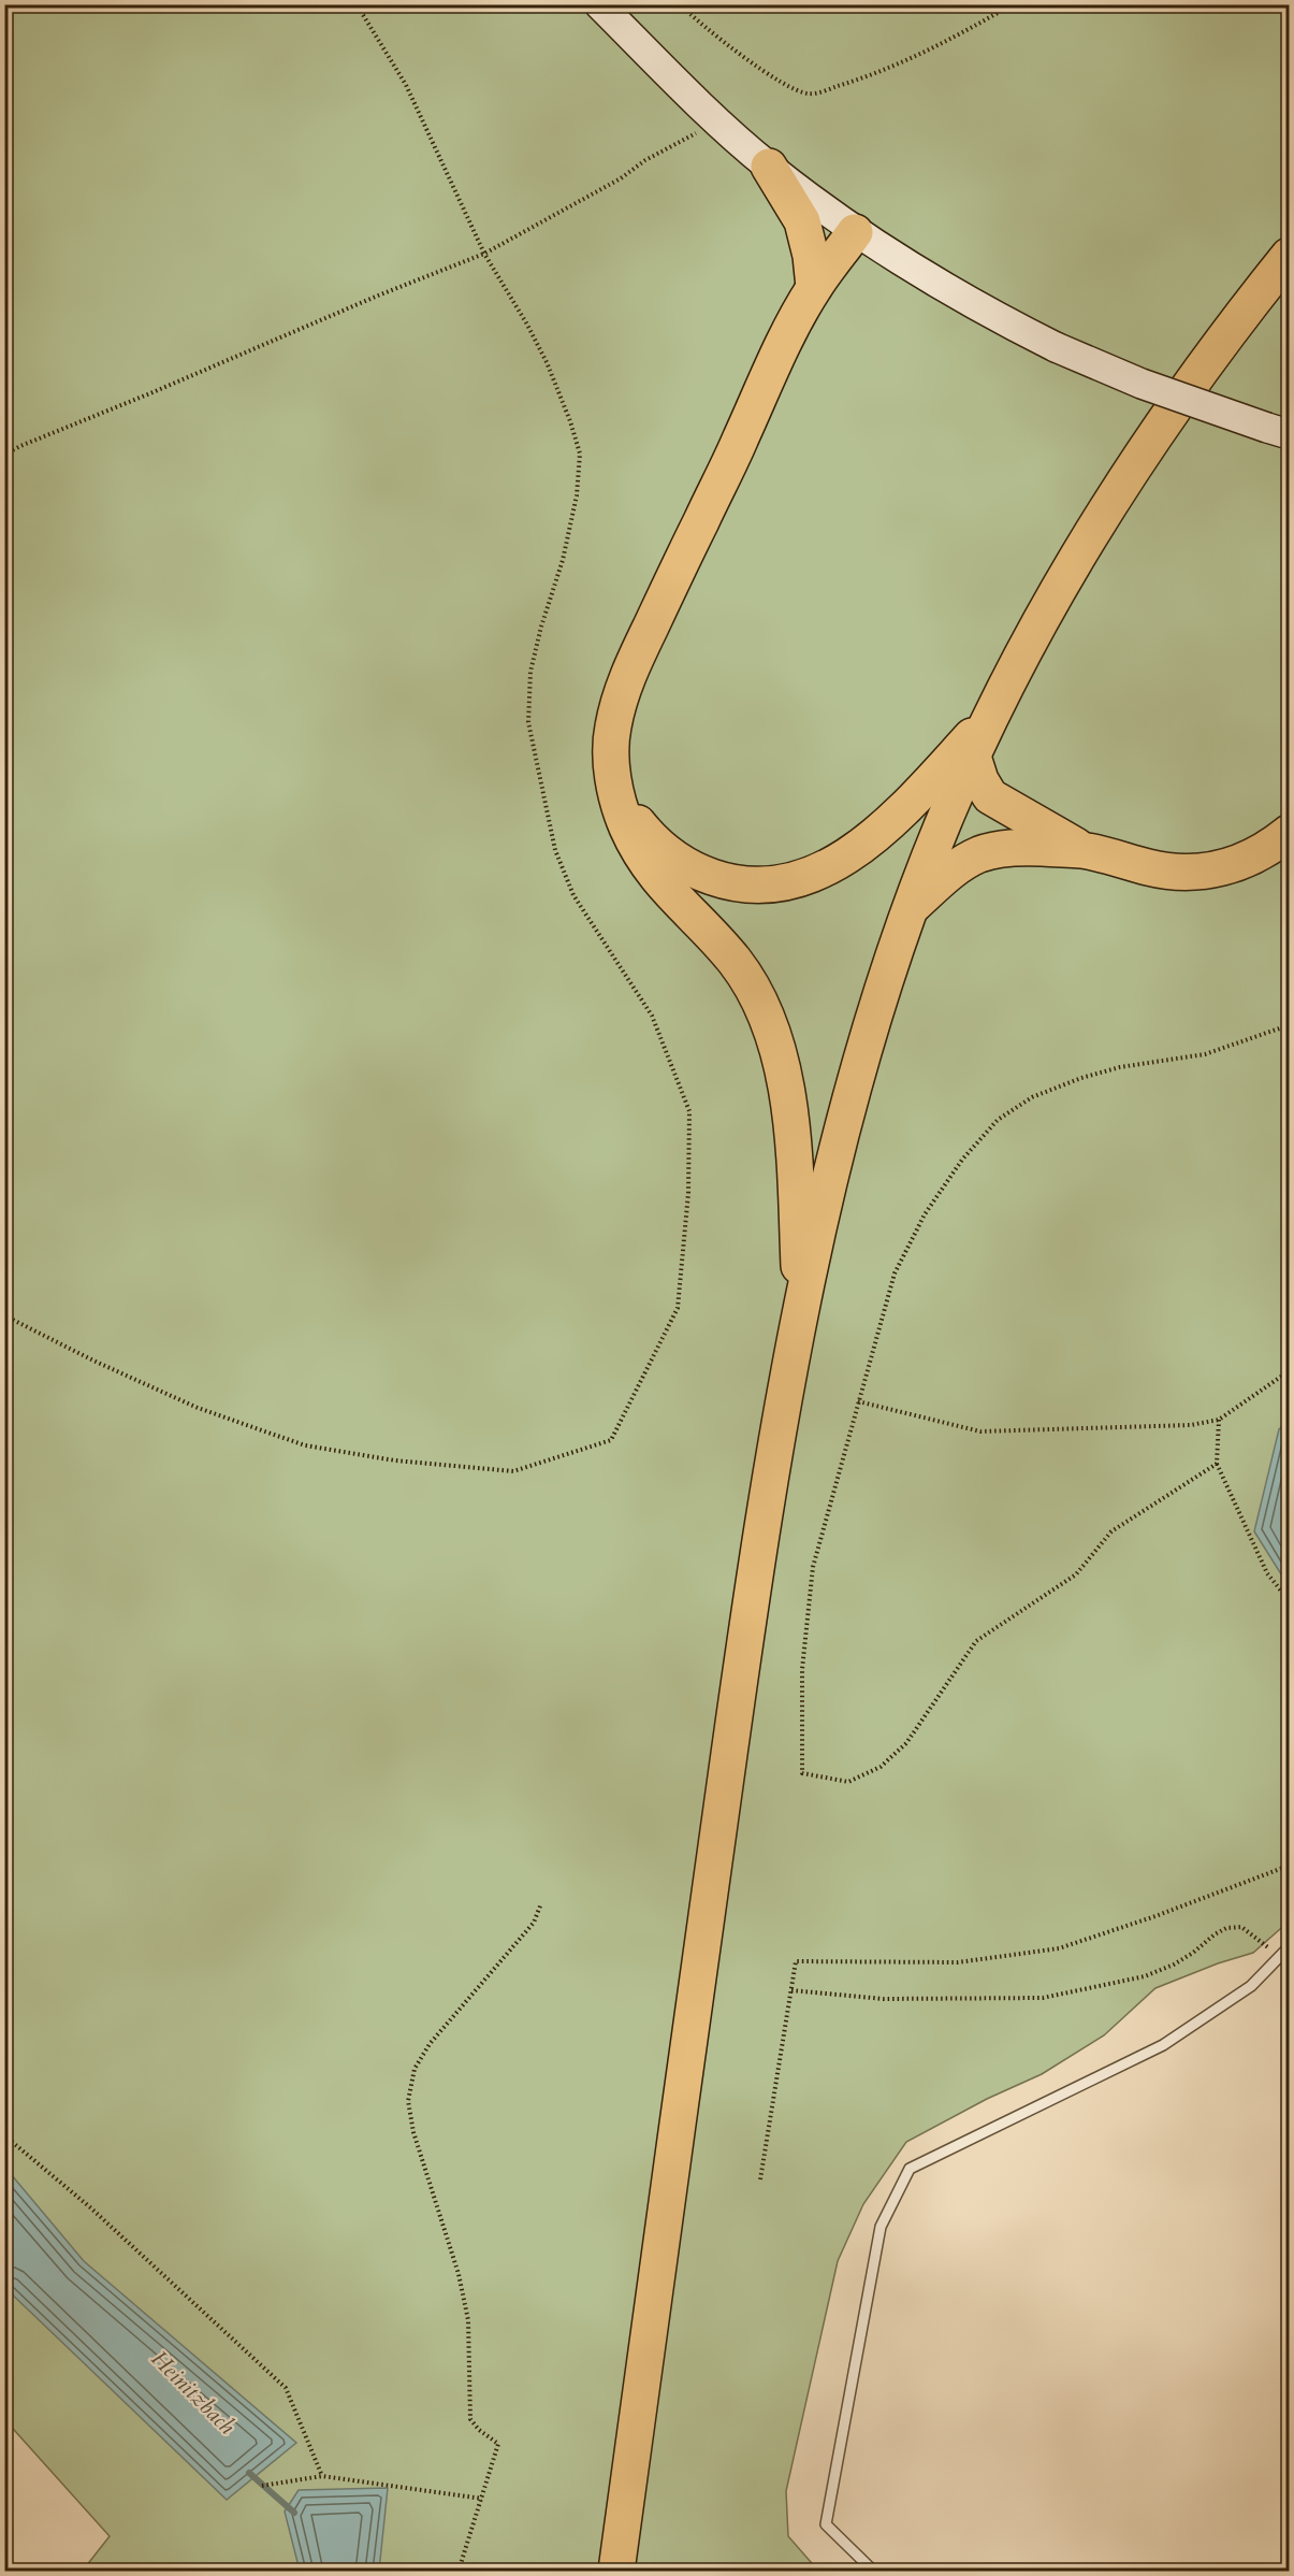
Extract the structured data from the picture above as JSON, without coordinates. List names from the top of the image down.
{
  "water": ["Heinitzbach"]
}
